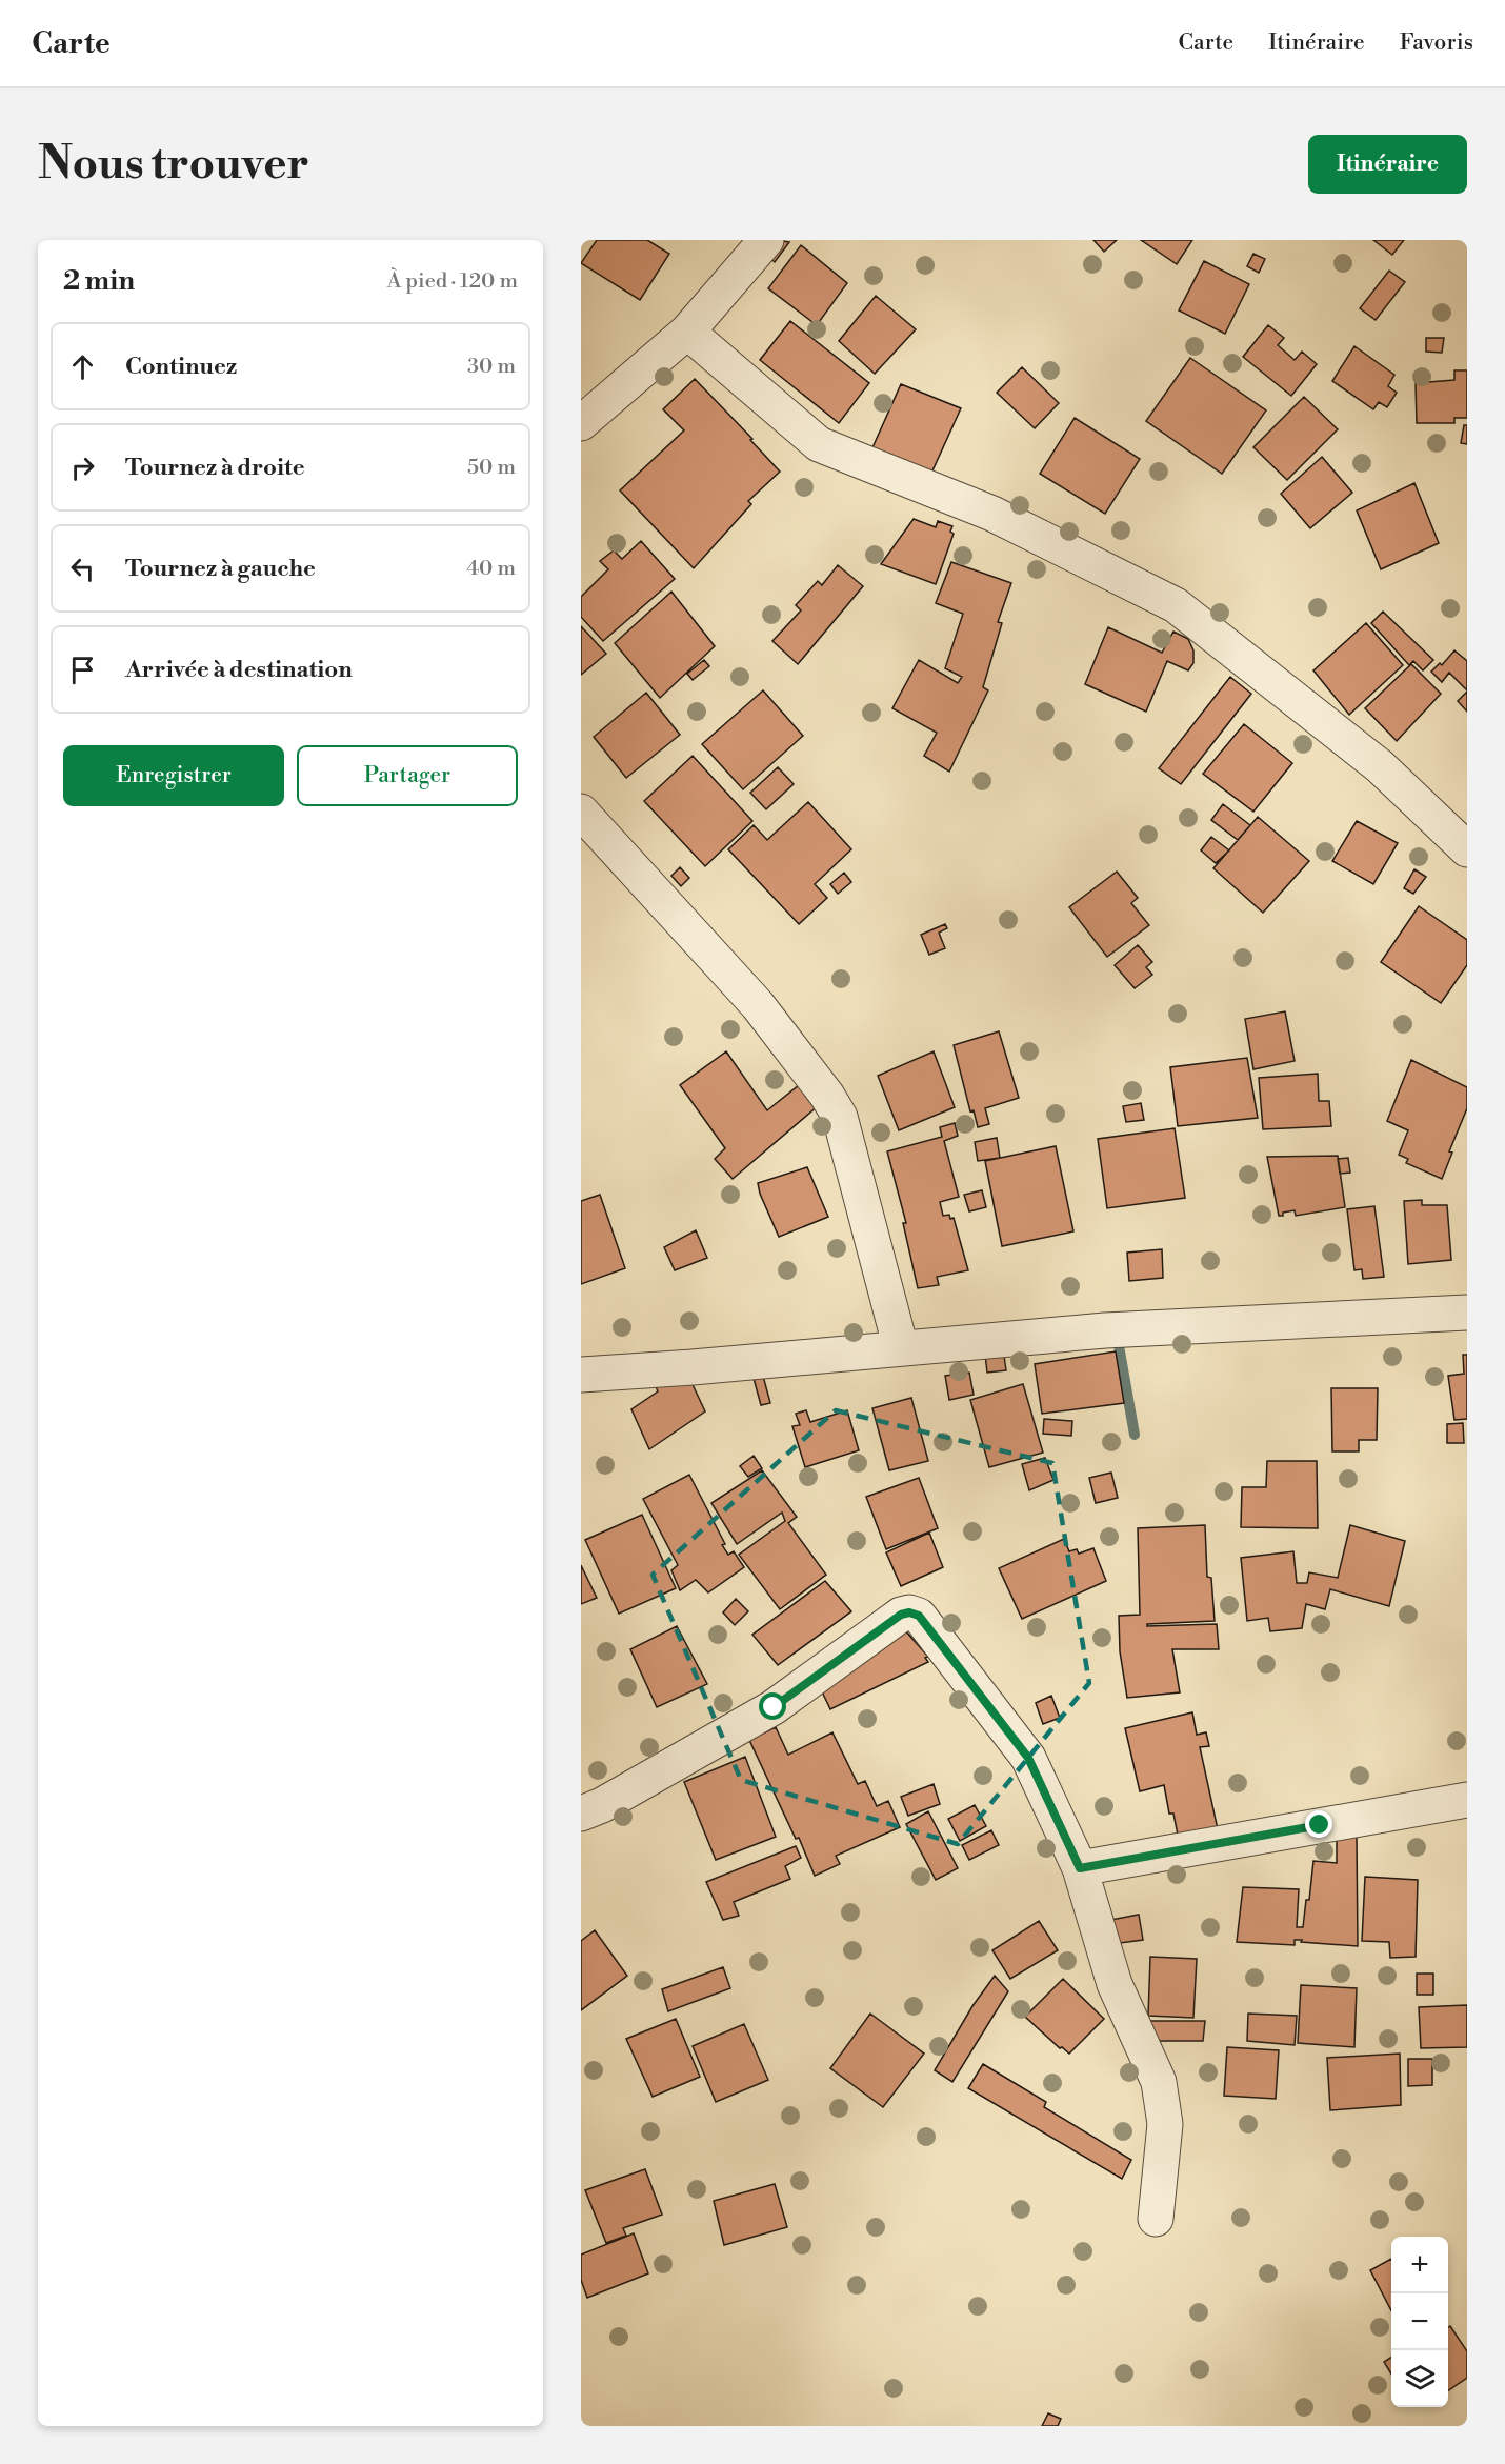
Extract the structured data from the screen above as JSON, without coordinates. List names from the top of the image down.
{
  "page": {
    "header": "Carte",
    "nav": ["Carte", "Itinéraire", "Favoris"],
    "buttons": [
      "Itinéraire",
      ["Enregistrer", "Partager"]
    ],
    "title": "Nous trouver",
    "heading": ["2 min", "À pied · 120 m"],
    "list": [
      ["Continuez", "30 m"],
      ["Tournez à droite", "50 m"],
      ["Tournez à gauche", "40 m"],
      "Arrivée à destination"
    ],
    "map_buttons": ["+", "−"]
  }
}
